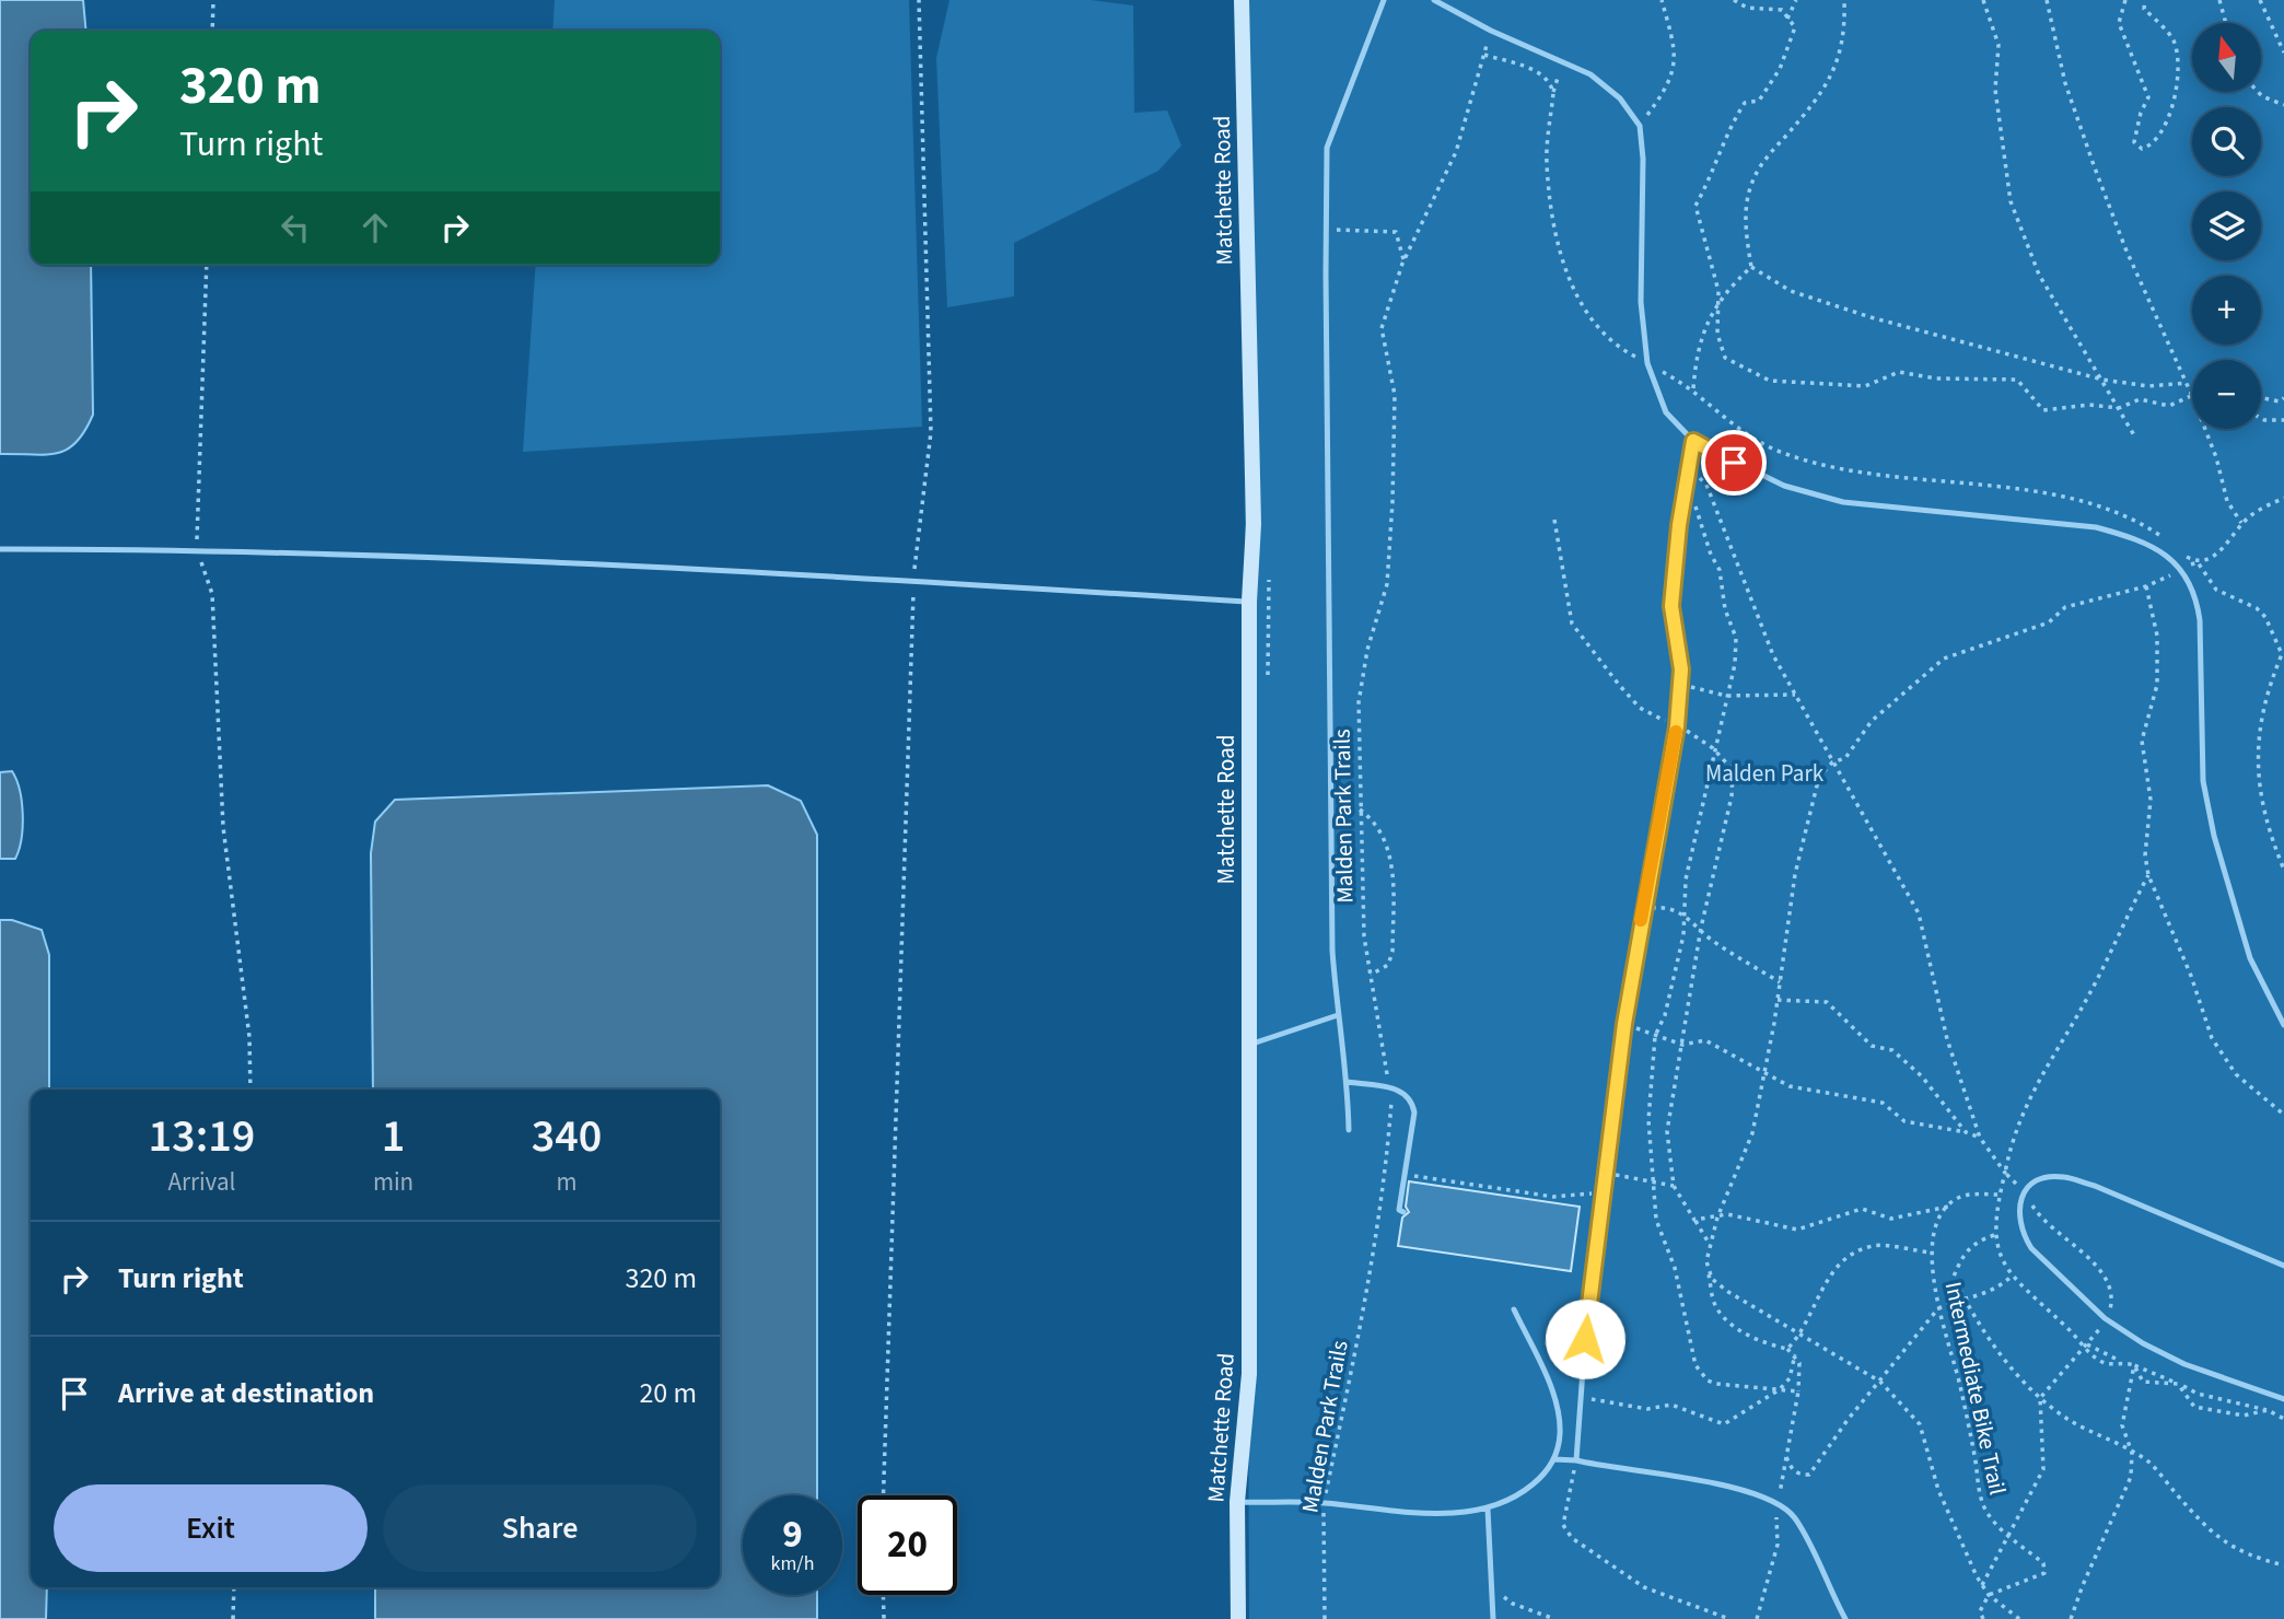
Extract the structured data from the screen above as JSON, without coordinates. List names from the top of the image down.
{
  "streets": {
    "main road": ["Matchette Road"],
    "path": ["Malden Park Trails", "Intermediate Bike Trail"]
  },
  "parks": ["Malden Park"],
  "north": "top",
  "page": {
    "map_buttons": ["+", "−"],
    "turn": ["320 m", "Turn right"],
    "eta": [
      "13:19",
      "Arrival",
      "1",
      "min",
      "340",
      "m"
    ],
    "list": [
      {
        "name": "Turn right",
        "value": "320 m"
      },
      {
        "name": "Arrive at destination",
        "value": "20 m"
      }
    ],
    "buttons": ["Exit", "Share"],
    "speed": "9 km/h",
    "limit": "20"
  }
}
